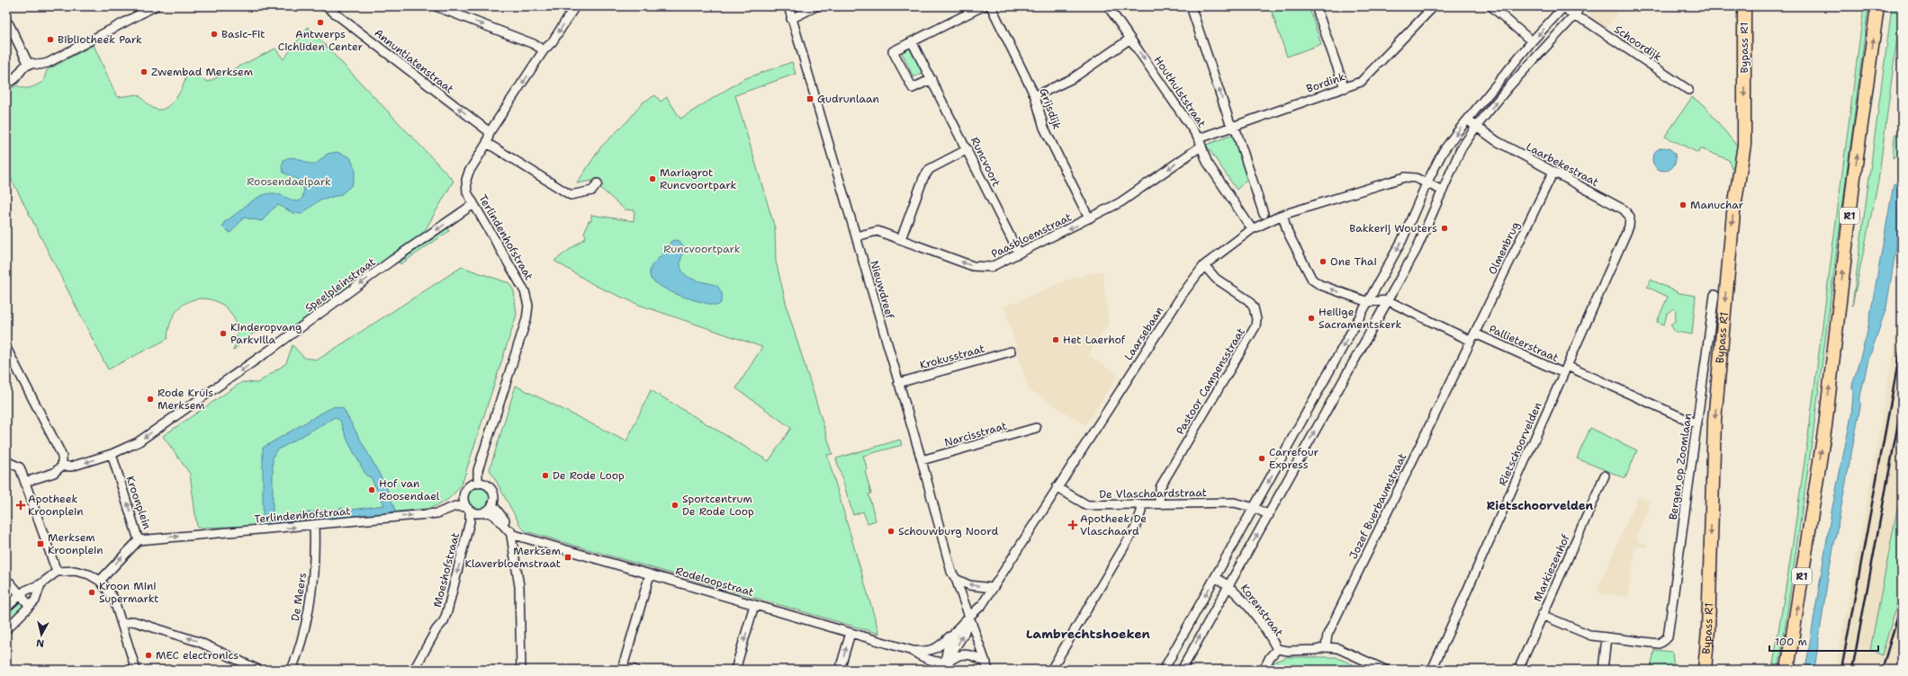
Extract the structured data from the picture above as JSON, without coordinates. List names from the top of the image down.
{
  "streets": {
    "highway": ["Bypass R1", "R1"],
    "street": [
      "Schoordijk",
      "Annuntiatenstraat",
      "Bordink",
      "Houthulststraat",
      "Grijsdijk",
      "Runcvoort",
      "Laarbekestraat",
      "Paasbloemstraat",
      "Terlindenhofstraat",
      "Olmenbrug",
      "Speelpleinstraat",
      "Nieuwdreef",
      "Laarsebaan",
      "Pallieterstraat",
      "Krokusstraat",
      "Pastoor Campensstraat",
      "Narcisstraat",
      "Rietschoorvelden",
      "Bergen op Zoomlaan",
      "De Vlaschaardstraat",
      "Kroonplein",
      "Jozef Buerbaumstraat",
      "Markiezenhof",
      "Moeshofstraat",
      "Rodeloopstraat",
      "De Meers",
      "Korenstraat"
    ]
  },
  "crossings": [
    ["Annuntiatenstraat", "Terlindenhofstraat"],
    ["Bordink", "Houthulststraat"],
    ["Bordink", "Paasbloemstraat"],
    ["Houthulststraat", "Paasbloemstraat"],
    ["Houthulststraat", "Laarsebaan"],
    ["Grijsdijk", "Paasbloemstraat"],
    ["Runcvoort", "Paasbloemstraat"],
    ["Laarbekestraat", "Olmenbrug"],
    ["Laarbekestraat", "Rietschoorvelden"],
    ["Paasbloemstraat", "Nieuwdreef"],
    ["Terlindenhofstraat", "Speelpleinstraat"],
    ["Terlindenhofstraat", "Kroonplein"],
    ["Terlindenhofstraat", "Moeshofstraat"],
    ["Terlindenhofstraat", "De Meers"],
    ["Olmenbrug", "Pallieterstraat"],
    ["Olmenbrug", "Jozef Buerbaumstraat"],
    ["Speelpleinstraat", "Kroonplein"],
    ["Nieuwdreef", "Laarsebaan"],
    ["Nieuwdreef", "Krokusstraat"],
    ["Nieuwdreef", "Narcisstraat"],
    ["Laarsebaan", "Pastoor Campensstraat"],
    ["Laarsebaan", "De Vlaschaardstraat"],
    ["Laarsebaan", "Rodeloopstraat"],
    ["Pallieterstraat", "Rietschoorvelden"],
    ["Pallieterstraat", "Bergen op Zoomlaan"],
    ["Pallieterstraat", "Jozef Buerbaumstraat"],
    ["Pastoor Campensstraat", "De Vlaschaardstraat"]
  ],
  "one_way": [
    "Annuntiatenstraat",
    "Paasbloemstraat",
    "Speelpleinstraat",
    "Kroonplein"
  ],
  "districts": ["Rietschoorvelden", "Lambrechtshoeken"],
  "parks": ["Roosendaelpark", "Runcvoortpark"],
  "places": {
    "other": [
      "Antwerps Cichliden Center",
      "Basic-Fit",
      "Bibliotheek Park",
      "Zwembad Merksem",
      "Mariagrot Runcvoortpark",
      "Manuchar",
      "Bakkerij Wouters",
      "One Thai",
      "Heilige Sacramentskerk",
      "Kinderopvang Parkvilla",
      "Het Laerhof",
      "Rode Kruis Merksem",
      "Carrefour Express",
      "De Rode Loop",
      "Hof van Roosendael",
      "Sportcentrum De Rode Loop",
      "Schouwburg Noord",
      "Kroon Mini Supermarkt",
      "MEC electronics"
    ],
    "transit": ["Gudrunlaan", "Merksem Kroonplein", "Merksem Klaverbloemstraat"],
    "health": ["Apotheek Kroonplein", "Apotheek De Vlaschaard"]
  },
  "scale_bar": "100 m",
  "north": "bottom"
}
